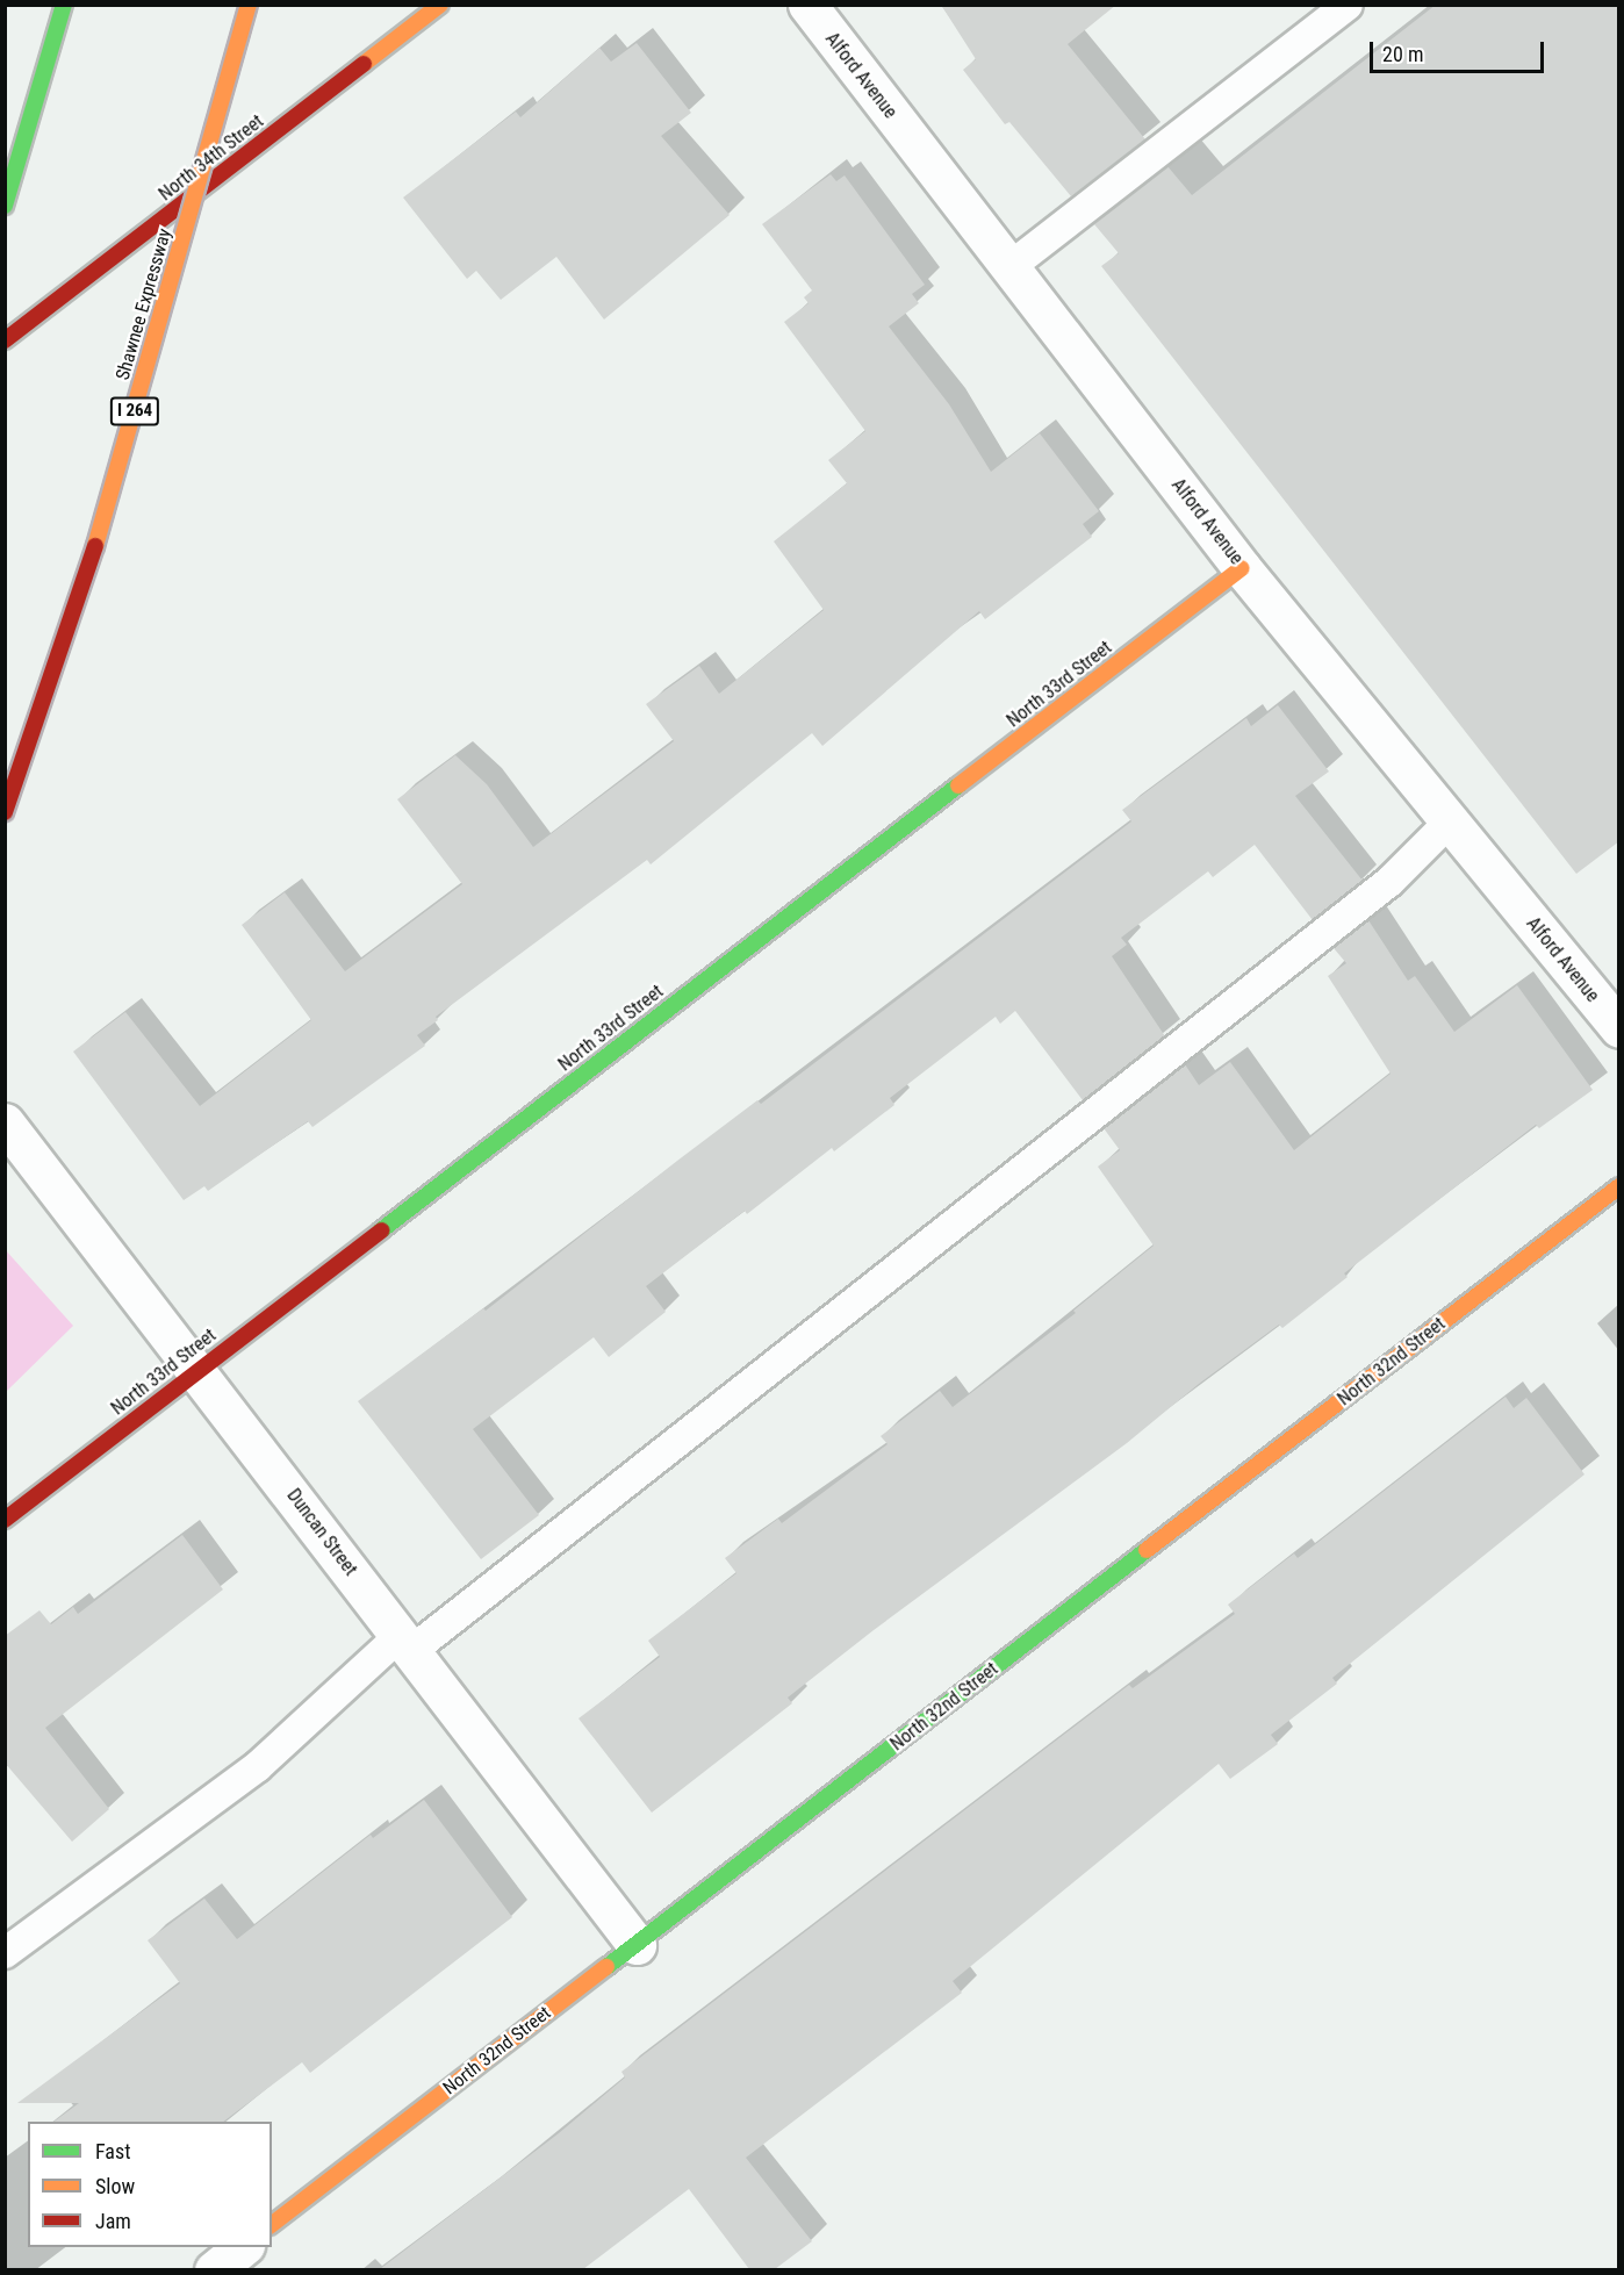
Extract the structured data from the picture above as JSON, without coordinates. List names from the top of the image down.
{
  "streets": {
    "main road": [
      "North 34th Street",
      "Shawnee Expressway",
      "I 264",
      "North 33rd Street",
      "North 32nd Street"
    ],
    "street": ["Alford Avenue", "Duncan Street"]
  },
  "crossings": [
    ["Alford Avenue", "North 33rd Street"],
    ["North 33rd Street", "Duncan Street"],
    ["North 32nd Street", "Duncan Street"]
  ],
  "legend": ["Fast", "Slow", "Jam"],
  "scale_bar": "20 m"
}
